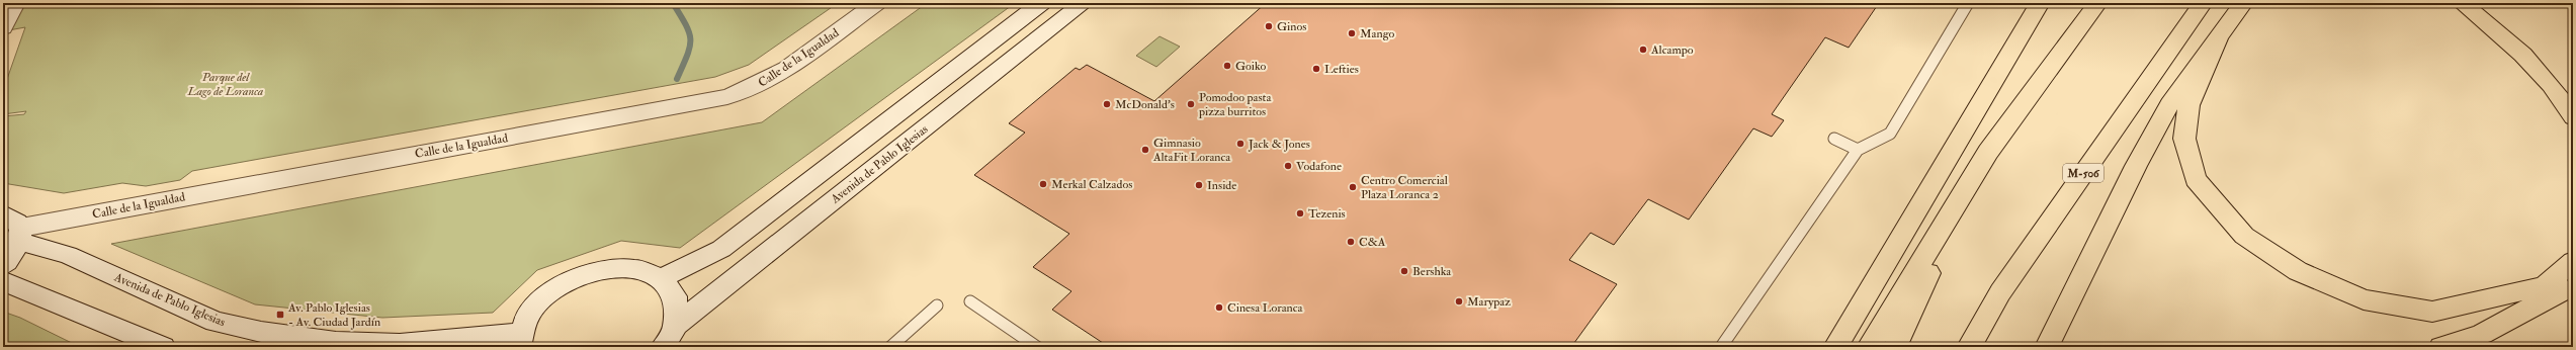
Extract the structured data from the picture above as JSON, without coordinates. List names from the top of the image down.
{
  "streets": {
    "highway": ["M-506"],
    "main road": ["Calle de la Igualdad", "Avenida de Pablo Iglesias"]
  },
  "crossings": [
    ["Calle de la Igualdad", "Avenida de Pablo Iglesias"]
  ],
  "parks": ["Parque del Lago de Loranca"],
  "places": {
    "other": [
      "Ginos",
      "Mango",
      "Alcampo",
      "Goiko",
      "Lefties",
      "McDonald's",
      "Pomodoo pasta pizza burritos",
      "Jack & Jones",
      "Gimnasio AltaFit Loranca",
      "Vodafone",
      "Merkal Calzados",
      "Inside",
      "Centro Comercial Plaza Loranca 2",
      "Tezenis",
      "C&A",
      "Bershka",
      "Marypaz",
      "Cinesa Loranca"
    ],
    "transit": ["Av. Pablo Iglesias - Av. Ciudad Jardín"]
  }
}
